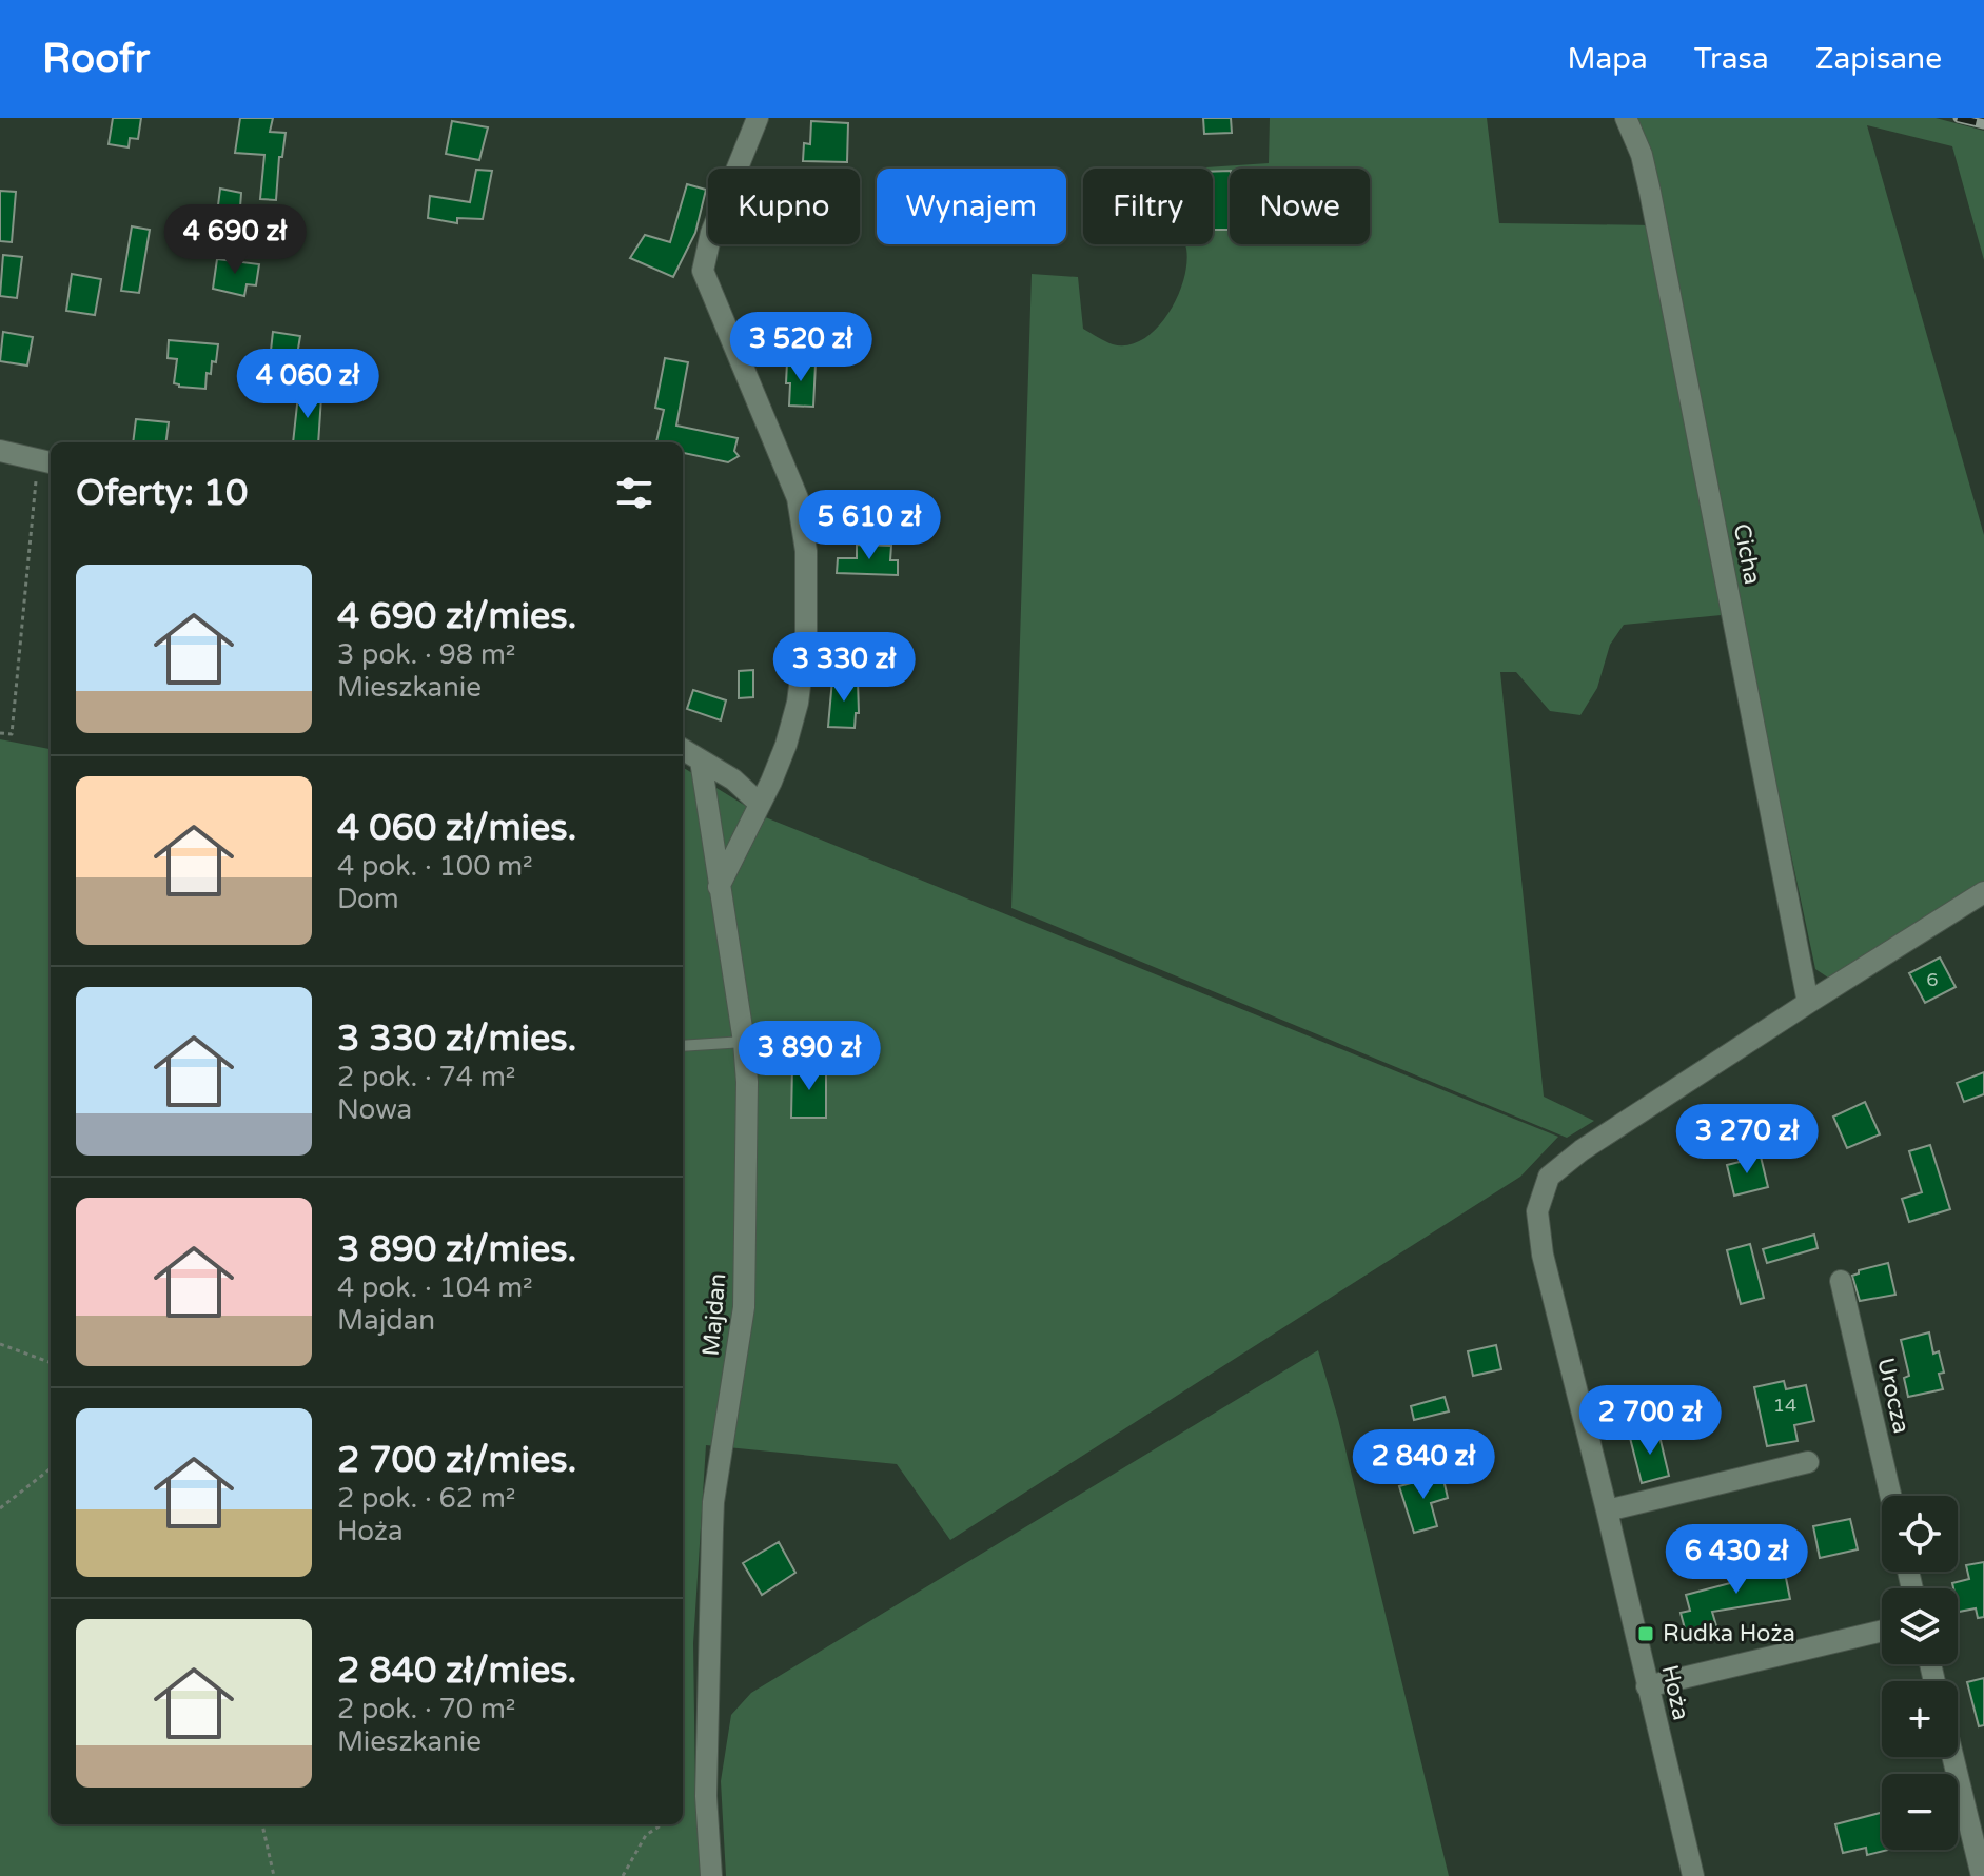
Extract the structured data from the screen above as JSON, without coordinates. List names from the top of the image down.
{
  "streets": {
    "street": [
      "Cicha",
      "Majdan",
      "Urocza",
      "Hoża"
    ]
  },
  "crossings": [
    ["Cicha", "Hoża"]
  ],
  "places": {
    "transit": ["Rudka Hoża"]
  },
  "house_numbers": ["6", "14"],
  "page": {
    "header": "Roofr",
    "nav": ["Mapa", "Trasa", "Zapisane"],
    "chip": [
      "Kupno",
      "Wynajem",
      "Filtry",
      "Nowe"
    ],
    "price": [
      "4 690 zł",
      "3 520 zł",
      "4 060 zł",
      "5 610 zł",
      "3 330 zł",
      "3 890 zł",
      "3 270 zł",
      "2 700 zł",
      "2 840 zł",
      "6 430 zł"
    ],
    "heading": "Oferty: 10",
    "list": [
      {
        "name": "4 690 zł/mies.",
        "note": "3 pok. · 98 m² · Mieszkanie"
      },
      {
        "name": "4 060 zł/mies.",
        "note": "4 pok. · 100 m² · Dom"
      },
      {
        "name": "3 330 zł/mies.",
        "note": "2 pok. · 74 m² · Nowa"
      },
      {
        "name": "3 890 zł/mies.",
        "note": "4 pok. · 104 m² · Majdan"
      },
      {
        "name": "2 700 zł/mies.",
        "note": "2 pok. · 62 m² · Hoża"
      },
      {
        "name": "2 840 zł/mies.",
        "note": "2 pok. · 70 m² · Mieszkanie"
      }
    ],
    "map_buttons": ["+", "−"]
  }
}
